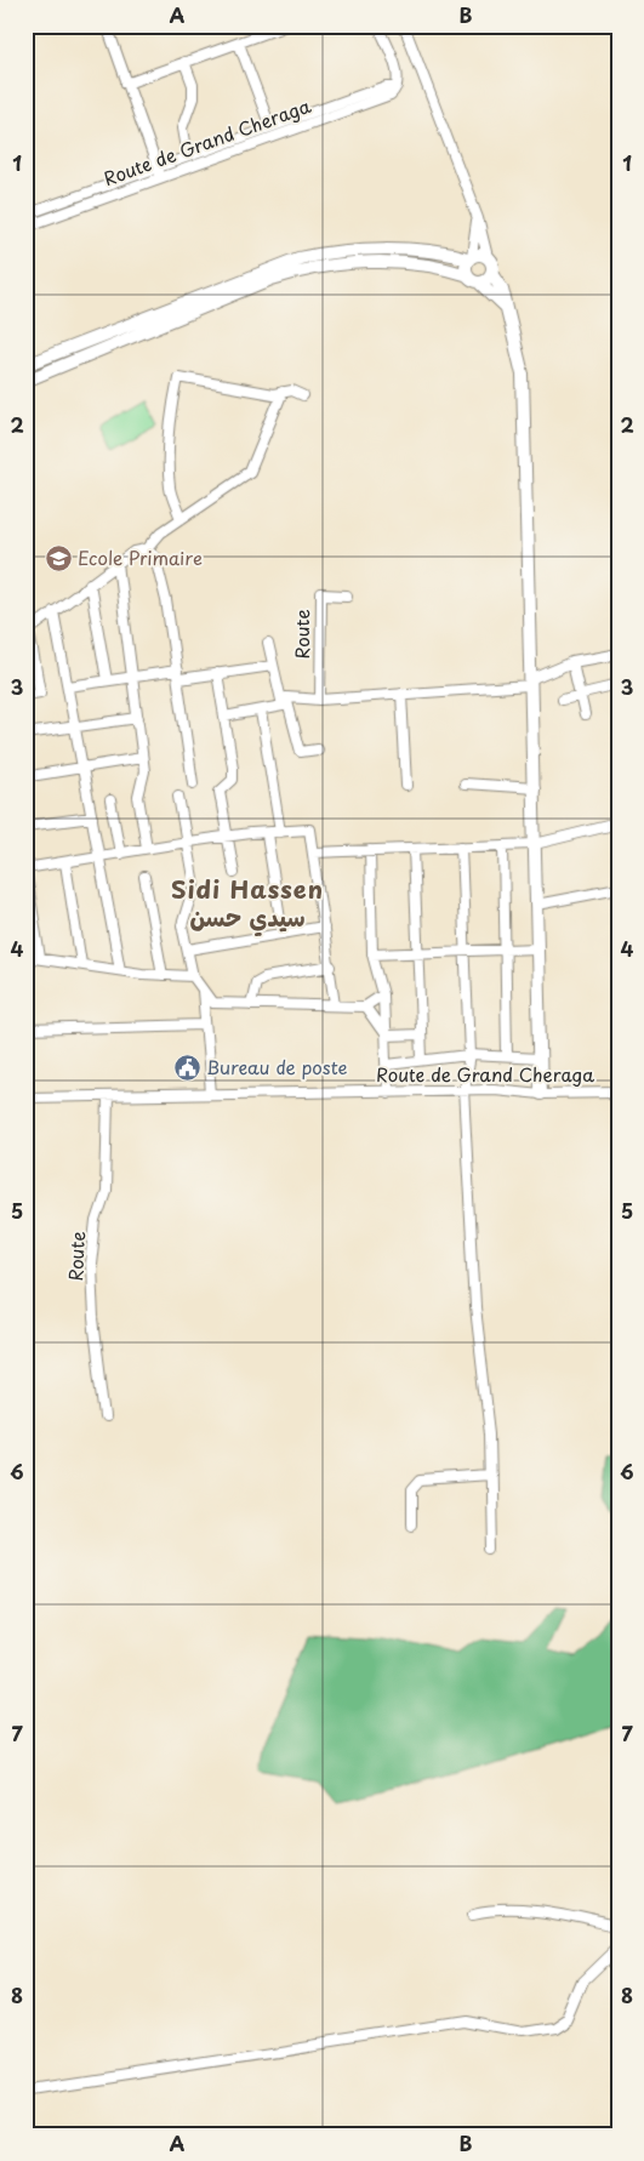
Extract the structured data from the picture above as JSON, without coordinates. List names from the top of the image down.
{
  "streets": {
    "street": ["Route de Grand Cheraga", "Route"]
  },
  "crossings": [
    ["Route de Grand Cheraga", "Route"]
  ],
  "districts": ["Sidi Hassen سيدي حسن"],
  "places": {
    "school or university": ["Ecole Primaire"],
    "public building": ["Bureau de poste"]
  },
  "grid": {
    "columns": ["A", "B"],
    "rows": [
      "1",
      "2",
      "3",
      "4",
      "5",
      "6",
      "7",
      "8"
    ]
  }
}
